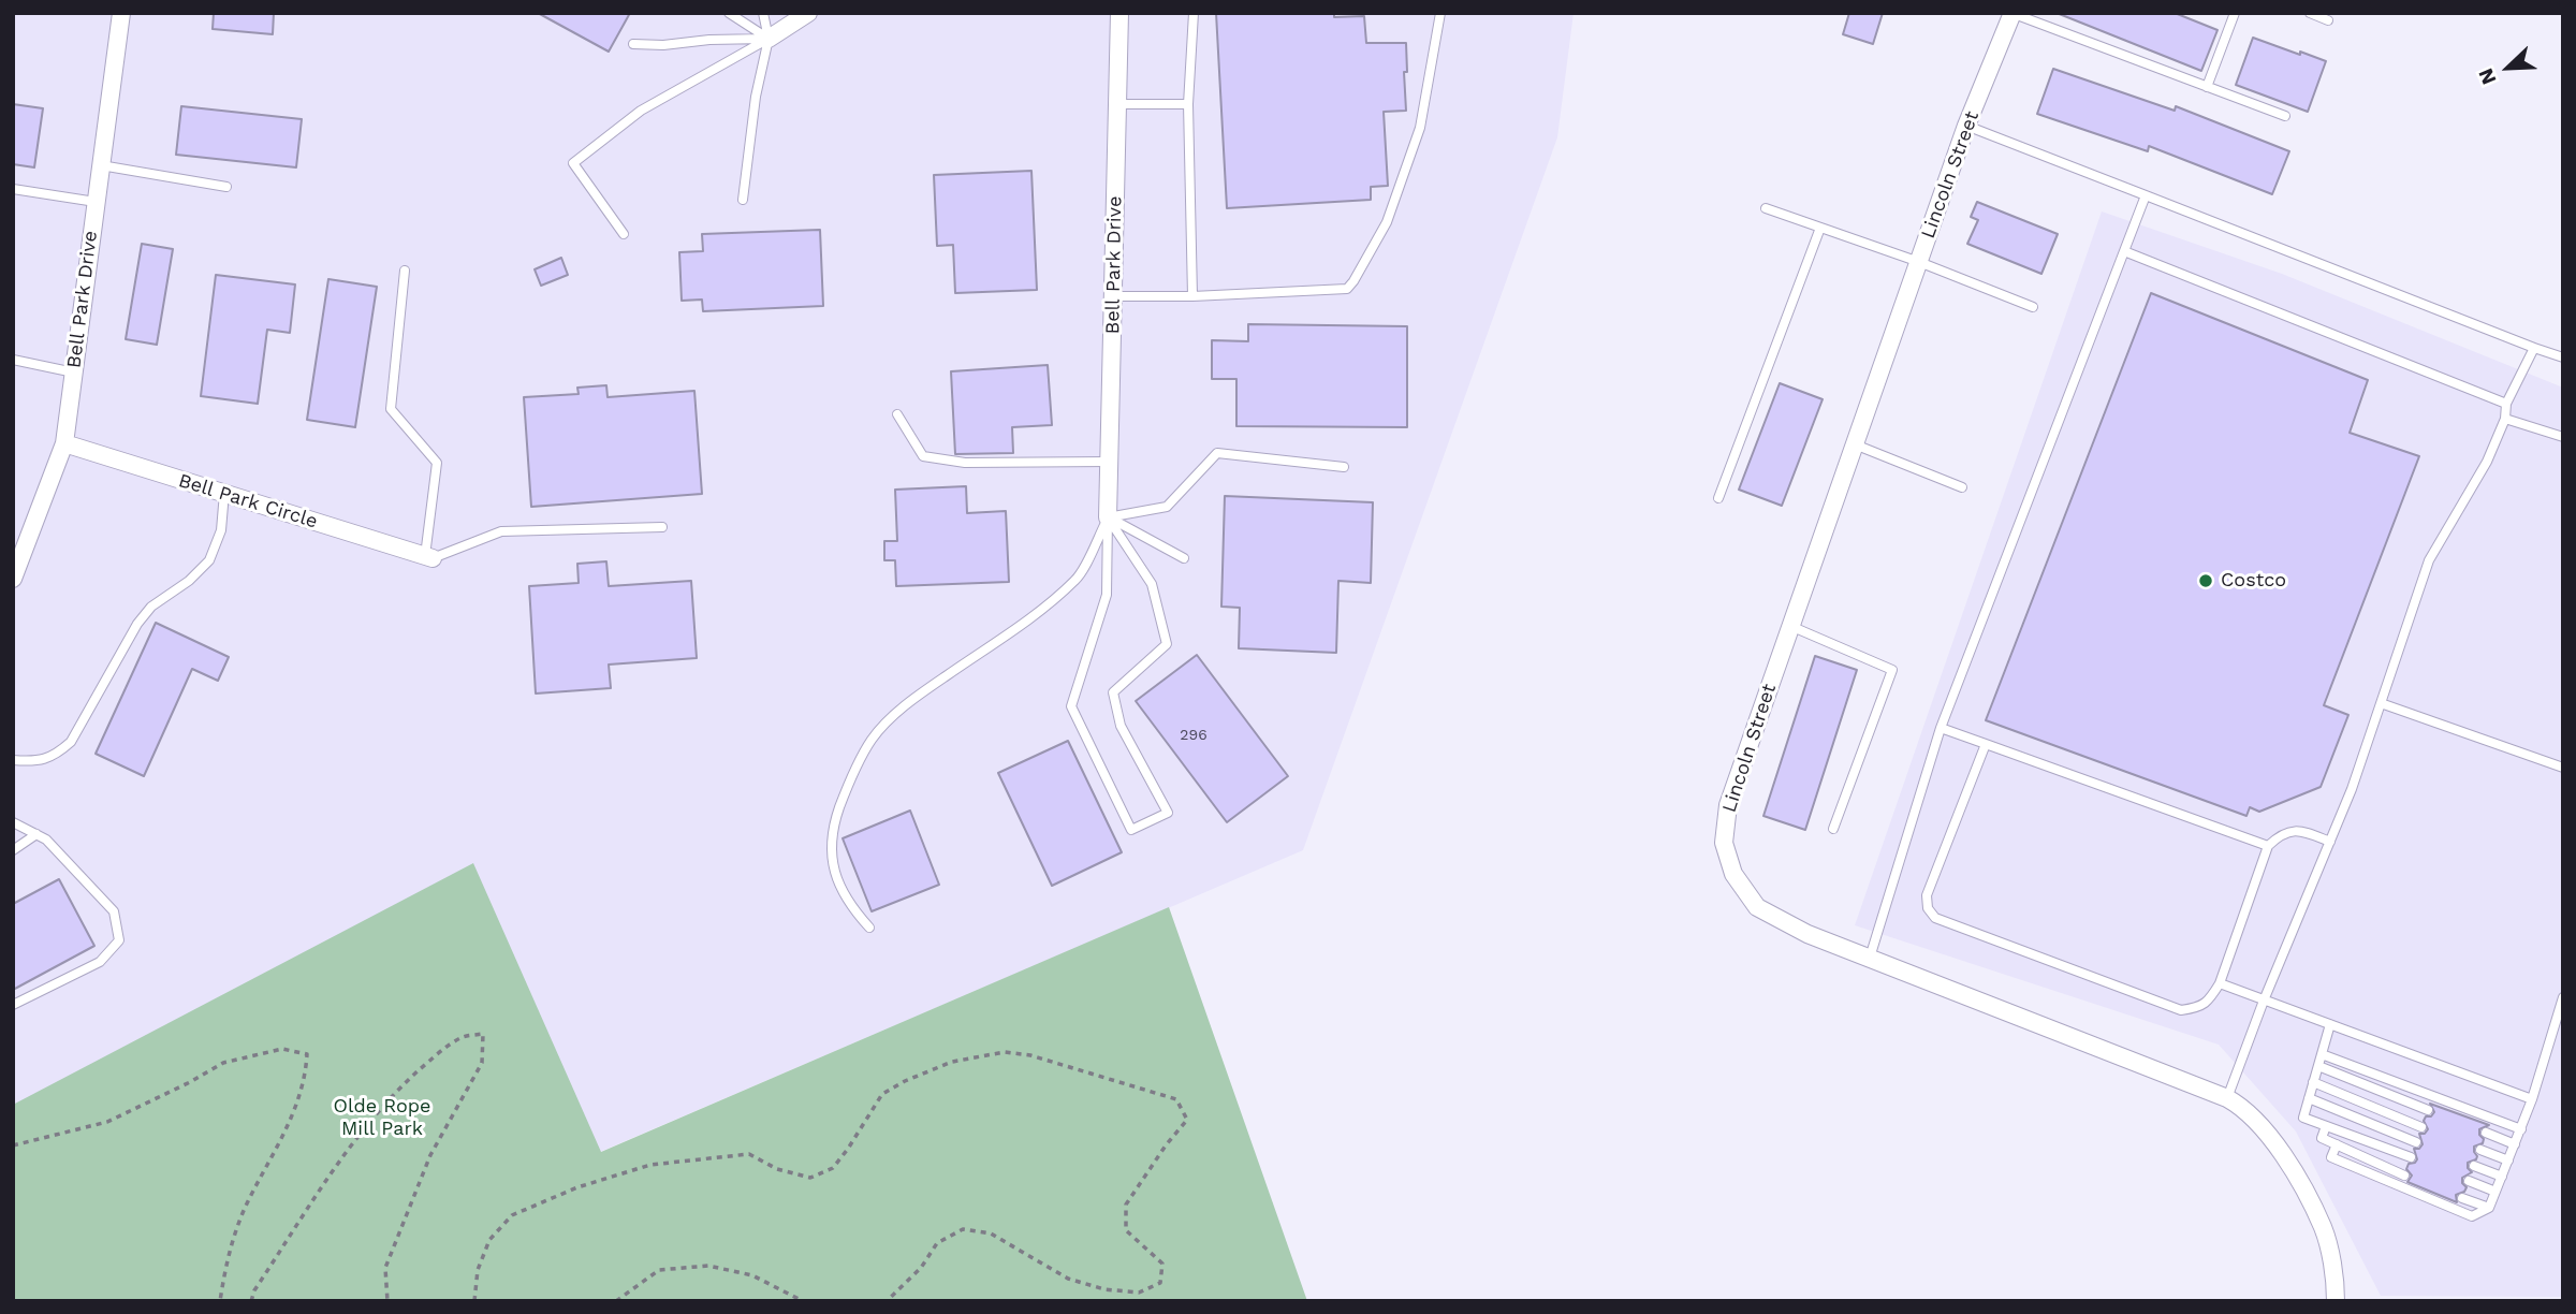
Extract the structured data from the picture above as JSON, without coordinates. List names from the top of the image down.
{
  "streets": {
    "street": ["Lincoln Street", "Bell Park Drive", "Bell Park Circle"]
  },
  "crossings": [
    ["Bell Park Drive", "Bell Park Circle"]
  ],
  "parks": ["Olde Rope Mill Park"],
  "places": ["Costco"],
  "house_numbers": ["296"],
  "north": "bottom left"
}
